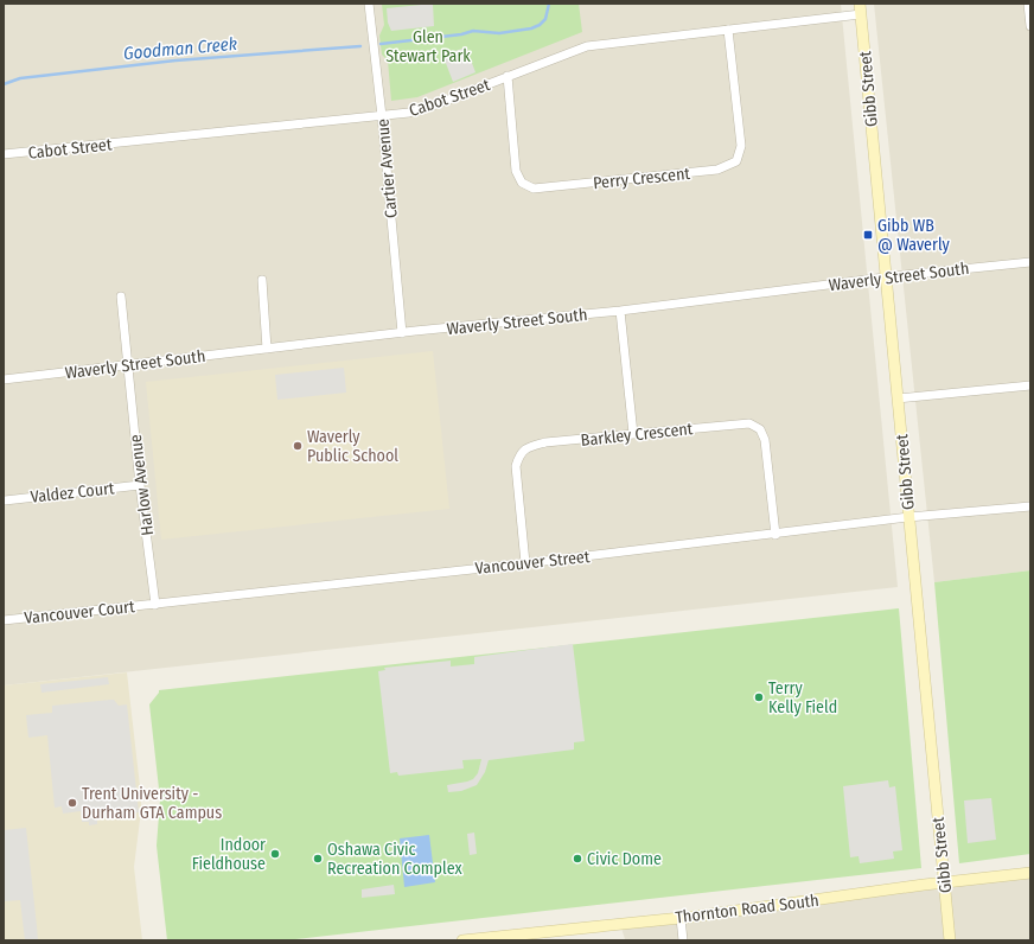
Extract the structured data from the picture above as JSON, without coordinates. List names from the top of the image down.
{
  "streets": {
    "main road": ["Gibb Street", "Thornton Road South"],
    "street": [
      "Cabot Street",
      "Cartier Avenue",
      "Perry Crescent",
      "Waverly Street South",
      "Barkley Crescent",
      "Harlow Avenue",
      "Valdez Court",
      "Vancouver Street",
      "Vancouver Court"
    ]
  },
  "crossings": [
    ["Gibb Street", "Cabot Street"],
    ["Gibb Street", "Waverly Street South"],
    ["Gibb Street", "Vancouver Street"],
    ["Gibb Street", "Thornton Road South"],
    ["Cabot Street", "Cartier Avenue"],
    ["Cabot Street", "Perry Crescent"],
    ["Cartier Avenue", "Waverly Street South"],
    ["Waverly Street South", "Harlow Avenue"],
    ["Barkley Crescent", "Vancouver Street"],
    ["Harlow Avenue", "Valdez Court"],
    ["Harlow Avenue", "Vancouver Street"],
    ["Harlow Avenue", "Vancouver Court"],
    ["Vancouver Street", "Vancouver Court"]
  ],
  "water": ["Goodman Creek"],
  "parks": ["Glen Stewart Park"],
  "places": {
    "transit": ["Gibb WB @ Waverly"],
    "other": [
      "Waverly Public School",
      "Terry Kelly Field",
      "Trent University - Durham GTA Campus",
      "Indoor Fieldhouse",
      "Oshawa Civic Recreation Complex",
      "Civic Dome"
    ]
  }
}
